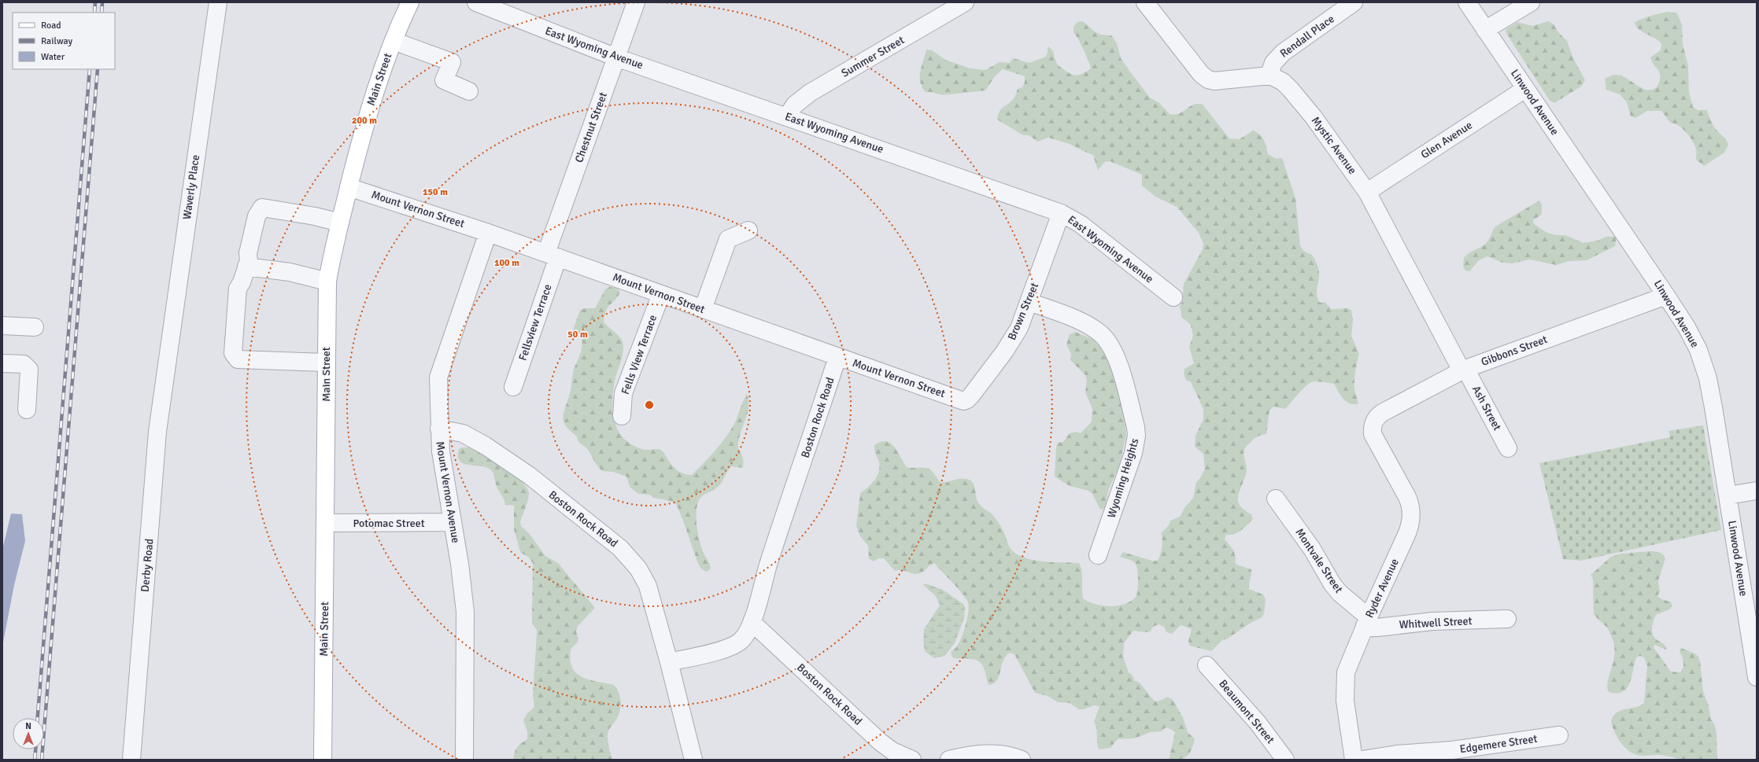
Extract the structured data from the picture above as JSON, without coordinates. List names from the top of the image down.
{
  "streets": {
    "main road": ["Main Street"],
    "street": [
      "Rendall Place",
      "East Wyoming Avenue",
      "Summer Street",
      "Linwood Avenue",
      "Chestnut Street",
      "Glen Avenue",
      "Mystic Avenue",
      "Waverly Place",
      "Mount Vernon Street",
      "Brown Street",
      "Fellsview Terrace",
      "Gibbons Street",
      "Fells View Terrace",
      "Ash Street",
      "Boston Rock Road",
      "Wyoming Heights",
      "Mount Vernon Avenue",
      "Potomac Street",
      "Montvale Street",
      "Derby Road",
      "Ryder Avenue",
      "Whitwell Street",
      "Beaumont Street",
      "Edgemere Street"
    ]
  },
  "crossings": [
    ["Rendall Place", "Mystic Avenue"],
    ["East Wyoming Avenue", "Summer Street"],
    ["East Wyoming Avenue", "Chestnut Street"],
    ["East Wyoming Avenue", "Brown Street"],
    ["Main Street", "Mount Vernon Street"],
    ["Main Street", "Potomac Street"],
    ["Linwood Avenue", "Glen Avenue"],
    ["Linwood Avenue", "Gibbons Street"],
    ["Chestnut Street", "Mount Vernon Street"],
    ["Chestnut Street", "Fellsview Terrace"],
    ["Glen Avenue", "Mystic Avenue"],
    ["Mystic Avenue", "Gibbons Street"],
    ["Mystic Avenue", "Ash Street"],
    ["Waverly Place", "Derby Road"],
    ["Mount Vernon Street", "Brown Street"],
    ["Mount Vernon Street", "Fellsview Terrace"],
    ["Mount Vernon Street", "Fells View Terrace"],
    ["Mount Vernon Street", "Boston Rock Road"],
    ["Mount Vernon Street", "Mount Vernon Avenue"],
    ["Brown Street", "Wyoming Heights"],
    ["Gibbons Street", "Ash Street"],
    ["Gibbons Street", "Ryder Avenue"],
    ["Boston Rock Road", "Mount Vernon Avenue"],
    ["Mount Vernon Avenue", "Potomac Street"],
    ["Montvale Street", "Ryder Avenue"],
    ["Montvale Street", "Whitwell Street"],
    ["Ryder Avenue", "Whitwell Street"]
  ],
  "legend": ["Road", "Railway", "Water"],
  "north": "top",
  "rings": [
    "200 m",
    "150 m",
    "100 m",
    "50 m"
  ]
}
